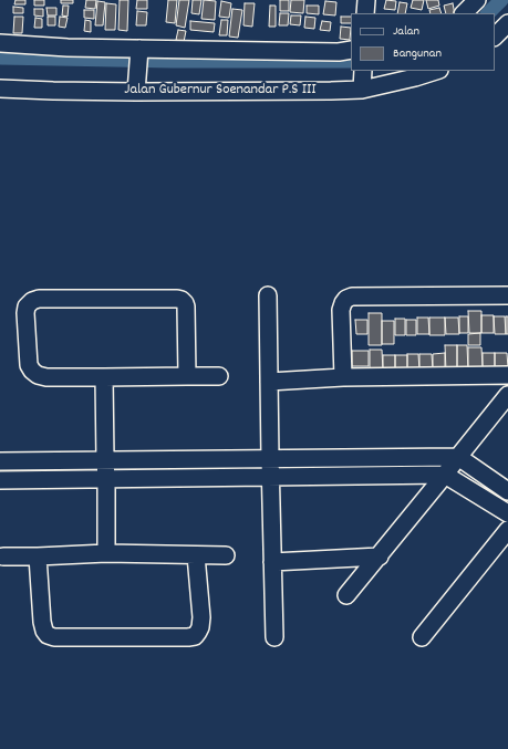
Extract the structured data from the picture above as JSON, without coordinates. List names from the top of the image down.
{
  "streets": {
    "street": ["Jalan Gubernur Soenandar P.S III"]
  },
  "legend": ["Jalan", "Bangunan"]
}
